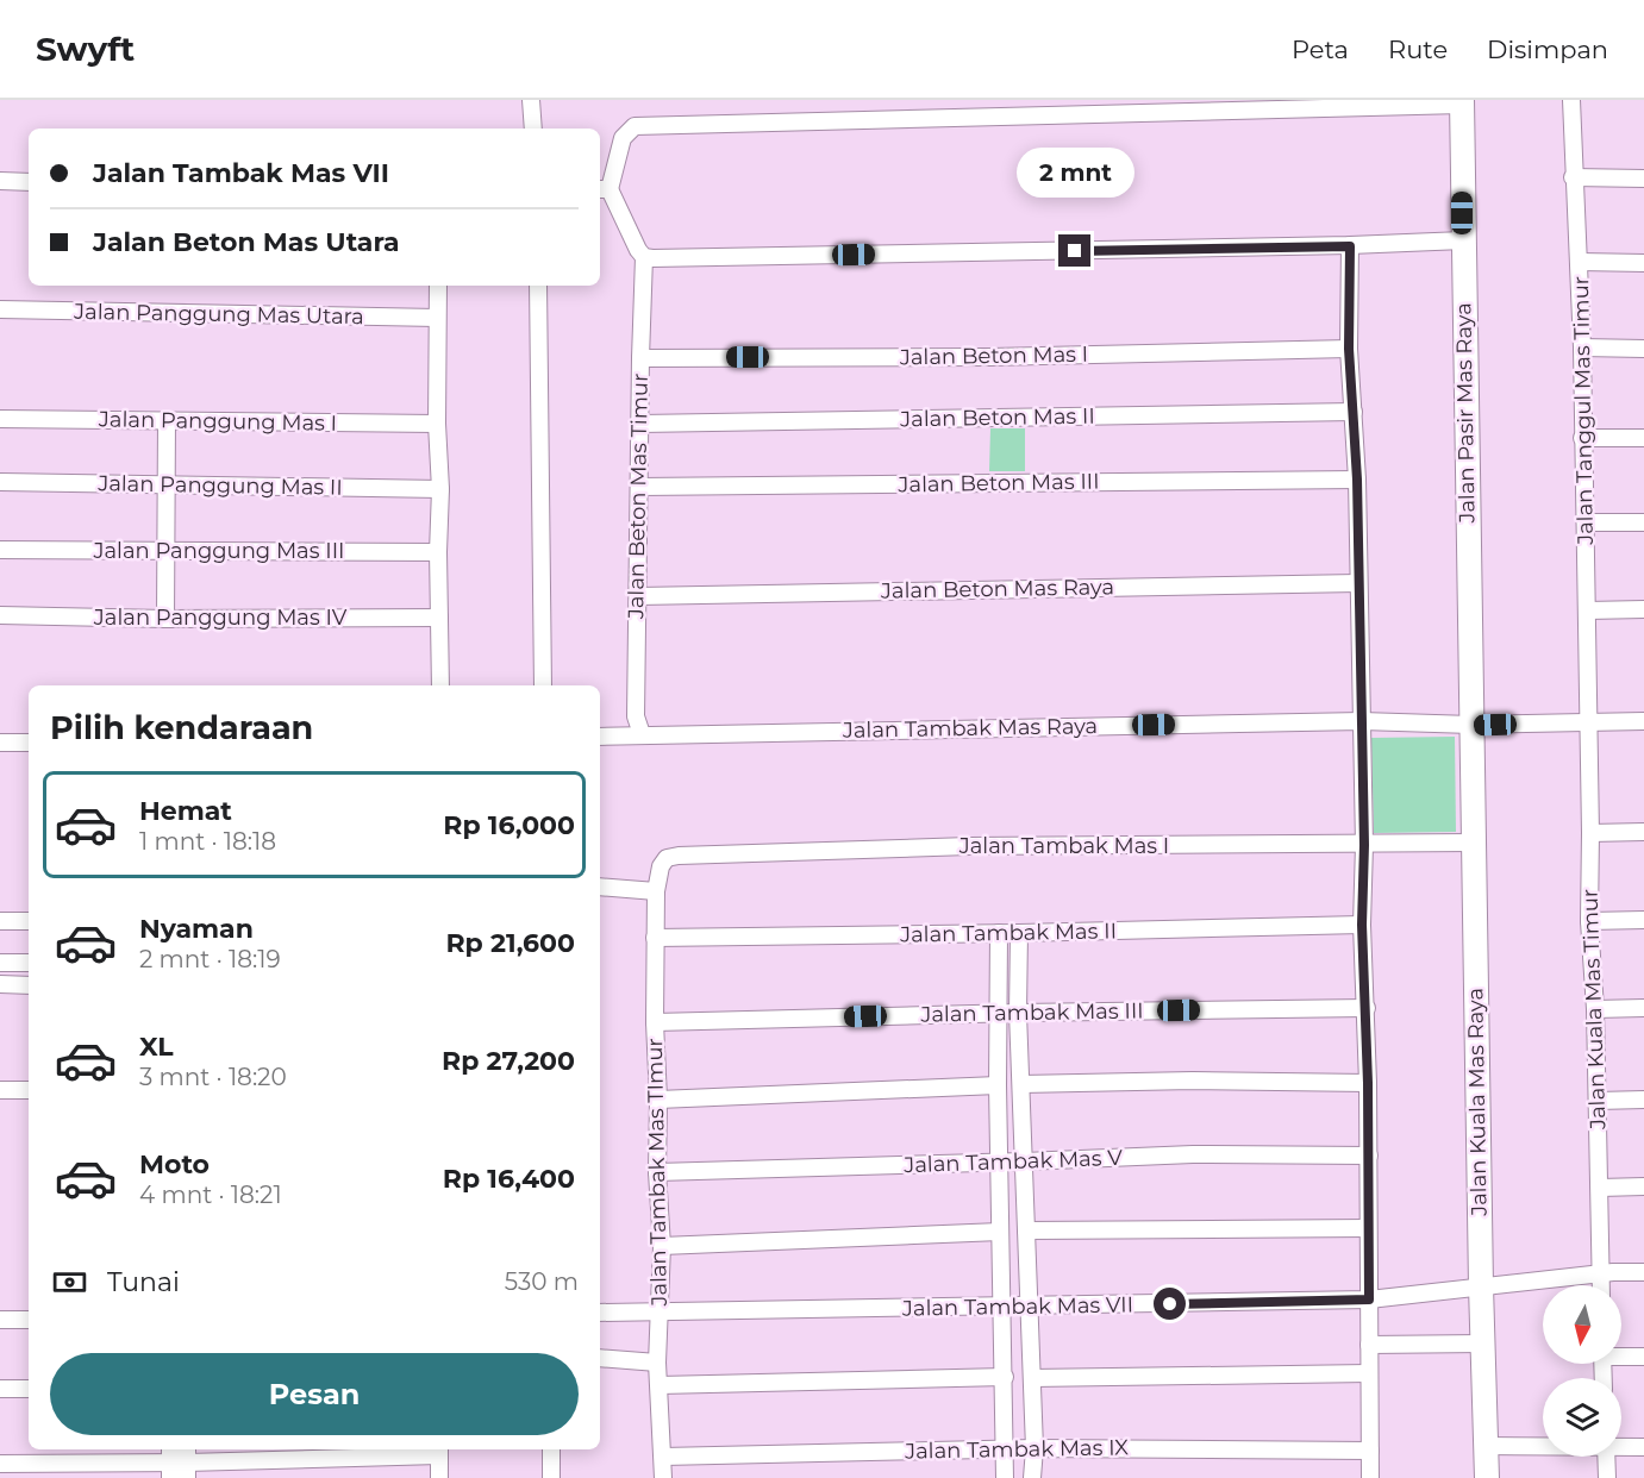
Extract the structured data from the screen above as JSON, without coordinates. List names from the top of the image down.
{
  "streets": {
    "street": [
      "Jalan Panggung Mas Utara",
      "Jalan Beton Mas I",
      "Jalan Tanggul Mas Timur",
      "Jalan Pasir Mas Raya",
      "Jalan Beton Mas II",
      "Jalan Panggung Mas I",
      "Jalan Beton Mas III",
      "Jalan Panggung Mas II",
      "Jalan Beton Mas Timur",
      "Jalan Panggung Mas III",
      "Jalan Beton Mas Raya",
      "Jalan Panggung Mas IV",
      "Jalan Tambak Mas Raya",
      "Jalan Tambak Mas I",
      "Jalan Tambak Mas II",
      "Jalan Kuala Mas Timur",
      "Jalan Tambak Mas III",
      "Jalan Kuala Mas Raya",
      "Jalan Tambak Mas V",
      "Jalan Tambak Mas TImur",
      "Jalan Tambak Mas VII",
      "Jalan Tambak Mas IX"
    ]
  },
  "crossings": [
    ["Jalan Beton Mas I", "Jalan Beton Mas Timur"],
    ["Jalan Tanggul Mas Timur", "Jalan Tambak Mas Raya"],
    ["Jalan Tanggul Mas Timur", "Jalan Kuala Mas Timur"],
    ["Jalan Pasir Mas Raya", "Jalan Tambak Mas Raya"],
    ["Jalan Pasir Mas Raya", "Jalan Kuala Mas Raya"],
    ["Jalan Beton Mas II", "Jalan Beton Mas Timur"],
    ["Jalan Beton Mas III", "Jalan Beton Mas Timur"],
    ["Jalan Beton Mas Timur", "Jalan Beton Mas Raya"],
    ["Jalan Beton Mas Timur", "Jalan Tambak Mas Raya"],
    ["Jalan Tambak Mas Raya", "Jalan Kuala Mas Timur"],
    ["Jalan Tambak Mas Raya", "Jalan Kuala Mas Raya"],
    ["Jalan Tambak Mas I", "Jalan Kuala Mas Raya"],
    ["Jalan Tambak Mas I", "Jalan Tambak Mas TImur"],
    ["Jalan Tambak Mas II", "Jalan Tambak Mas TImur"],
    ["Jalan Kuala Mas Timur", "Jalan Tambak Mas VII"],
    ["Jalan Tambak Mas III", "Jalan Tambak Mas TImur"],
    ["Jalan Kuala Mas Raya", "Jalan Tambak Mas VII"],
    ["Jalan Tambak Mas V", "Jalan Tambak Mas TImur"],
    ["Jalan Tambak Mas TImur", "Jalan Tambak Mas VII"],
    ["Jalan Tambak Mas TImur", "Jalan Tambak Mas IX"]
  ],
  "north": "bottom",
  "page": {
    "header": "Swyft",
    "nav": ["Peta", "Rute", "Disimpan"],
    "banner": ["Jalan Tambak Mas VII", "Jalan Beton Mas Utara"],
    "bubble": "2 mnt",
    "heading": "Pilih kendaraan",
    "list": [
      {
        "name": "Hemat",
        "note": "1 mnt · 18:18",
        "value": "Rp 16,000"
      },
      {
        "name": "Nyaman",
        "note": "2 mnt · 18:19",
        "value": "Rp 21,600"
      },
      {
        "name": "XL",
        "note": "3 mnt · 18:20",
        "value": "Rp 27,200"
      },
      {
        "name": "Moto",
        "note": "4 mnt · 18:21",
        "value": "Rp 16,400"
      }
    ],
    "pay": ["Tunai", "530 m"],
    "buttons": "Pesan"
  }
}
